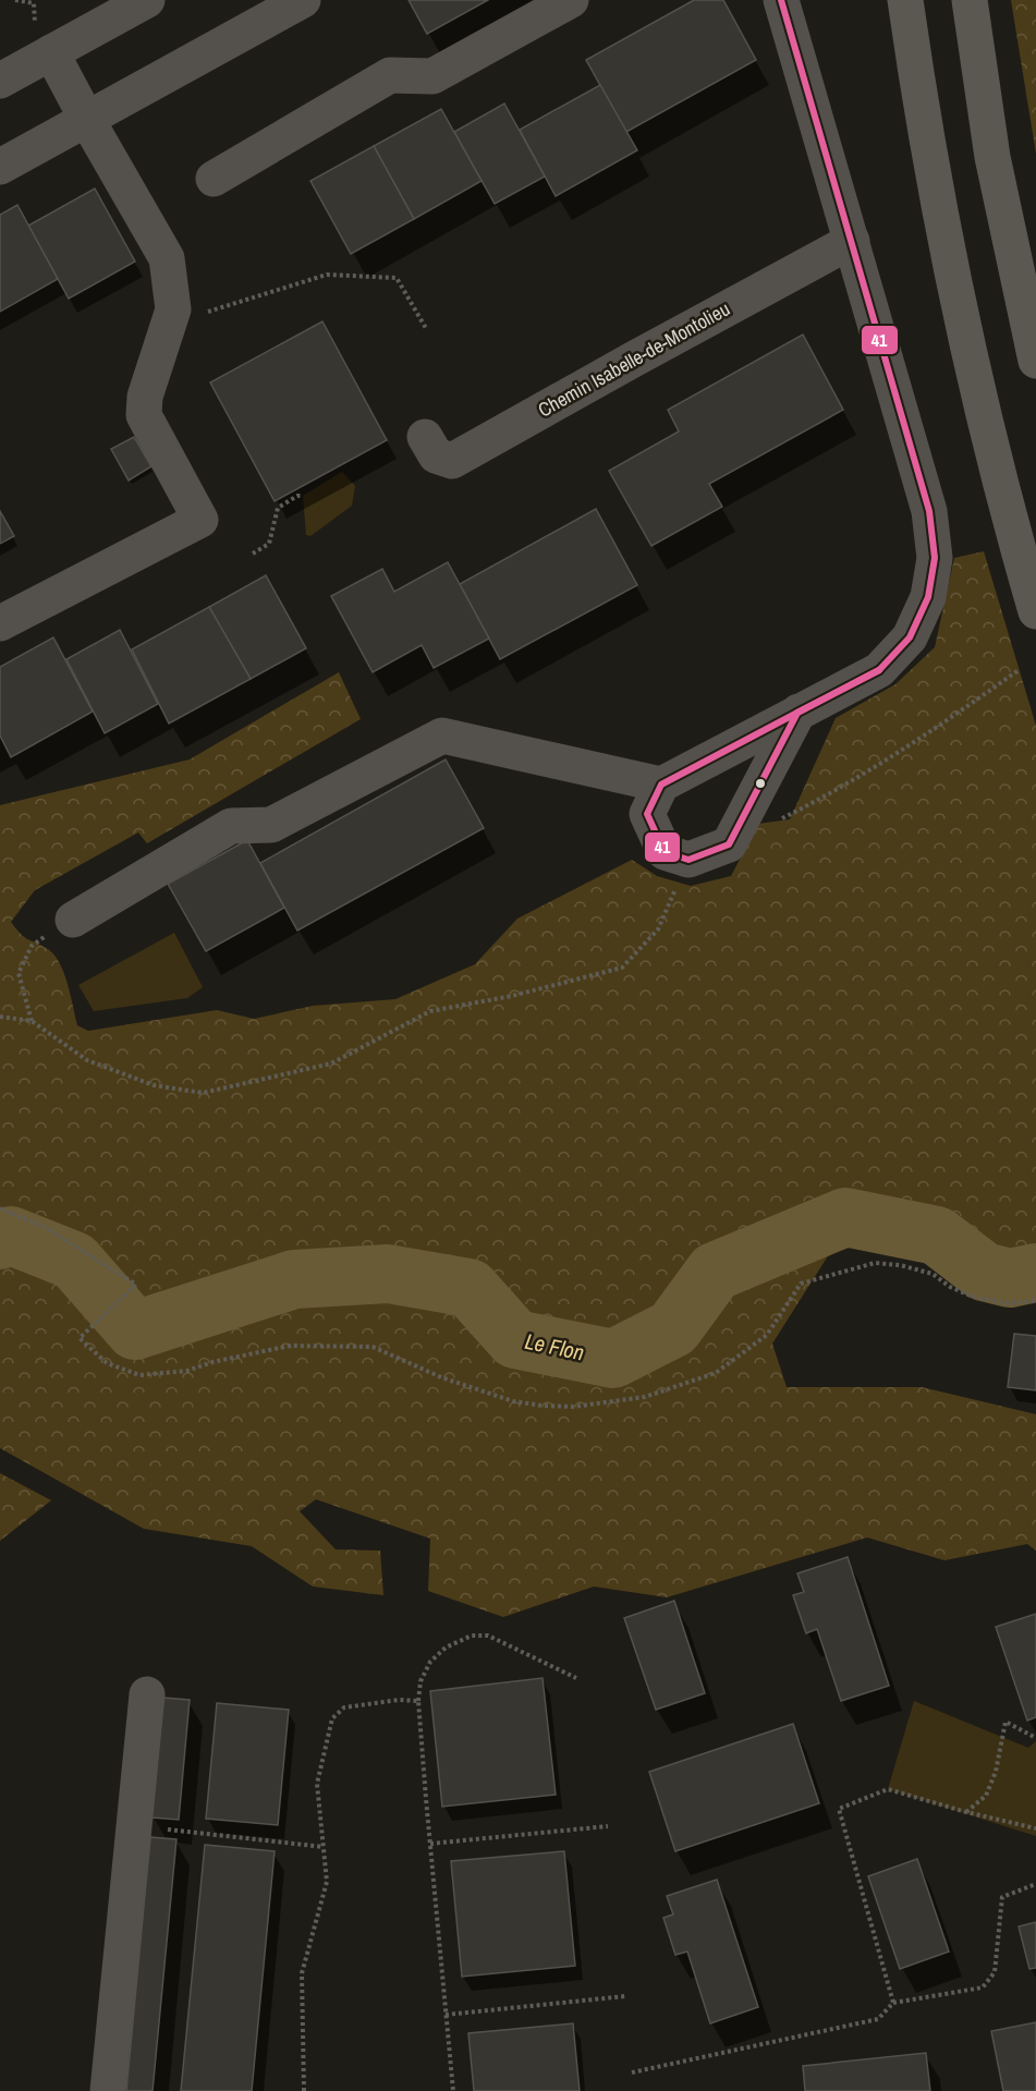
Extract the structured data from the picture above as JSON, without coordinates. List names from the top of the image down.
{
  "streets": {
    "street": ["Chemin Isabelle-de-Montolieu"]
  },
  "water": ["Le Flon"],
  "lines": ["transit line 41"]
}
